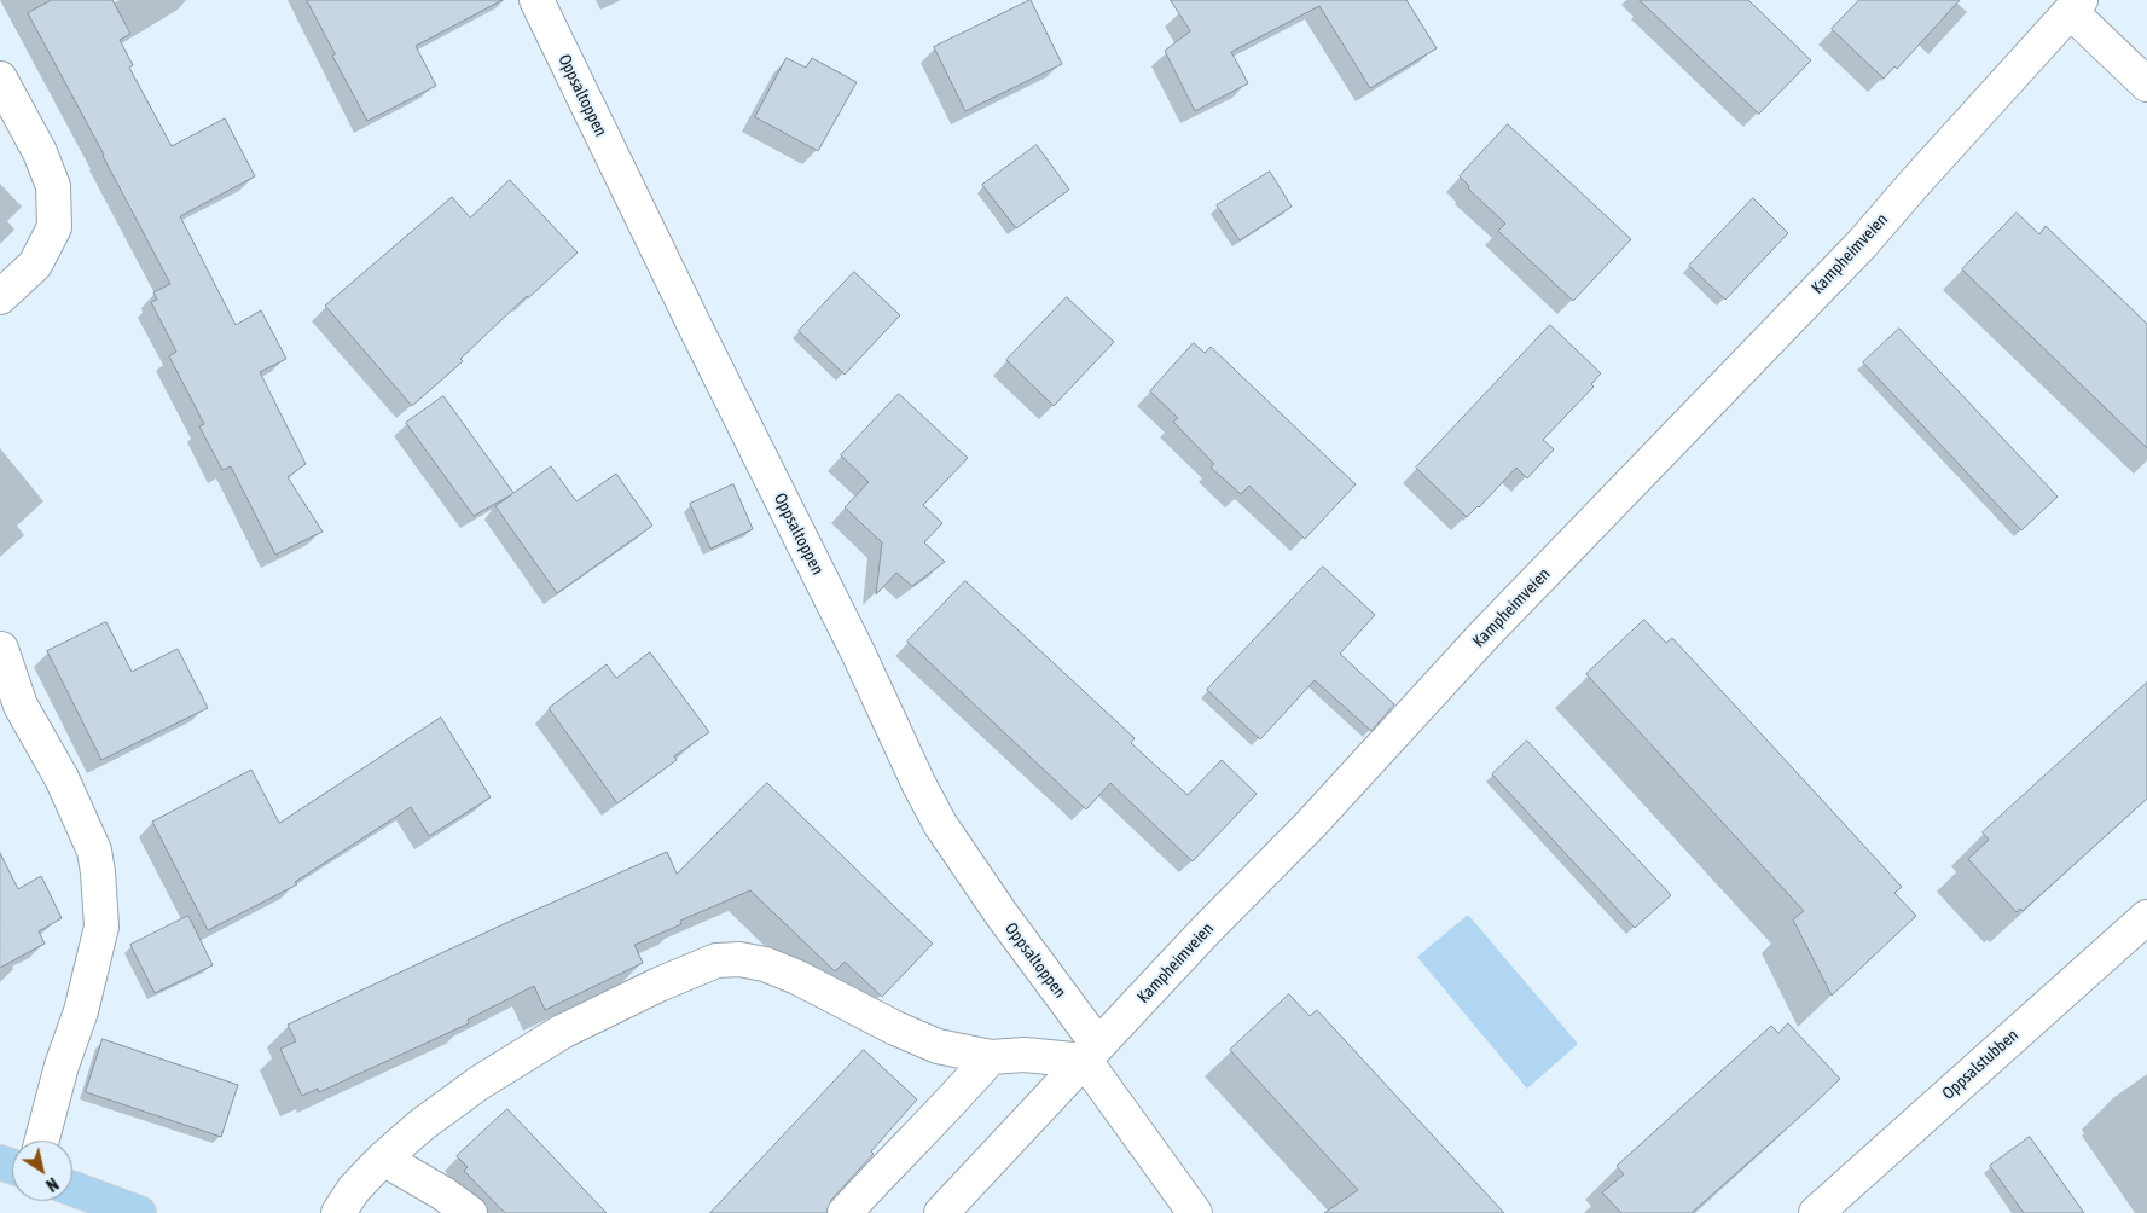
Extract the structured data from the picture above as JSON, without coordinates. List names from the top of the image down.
{
  "streets": {
    "street": ["Oppsaltoppen", "Kampheimveien", "Oppsalstubben"]
  },
  "crossings": [
    ["Oppsaltoppen", "Kampheimveien"]
  ],
  "north": "bottom right"
}
